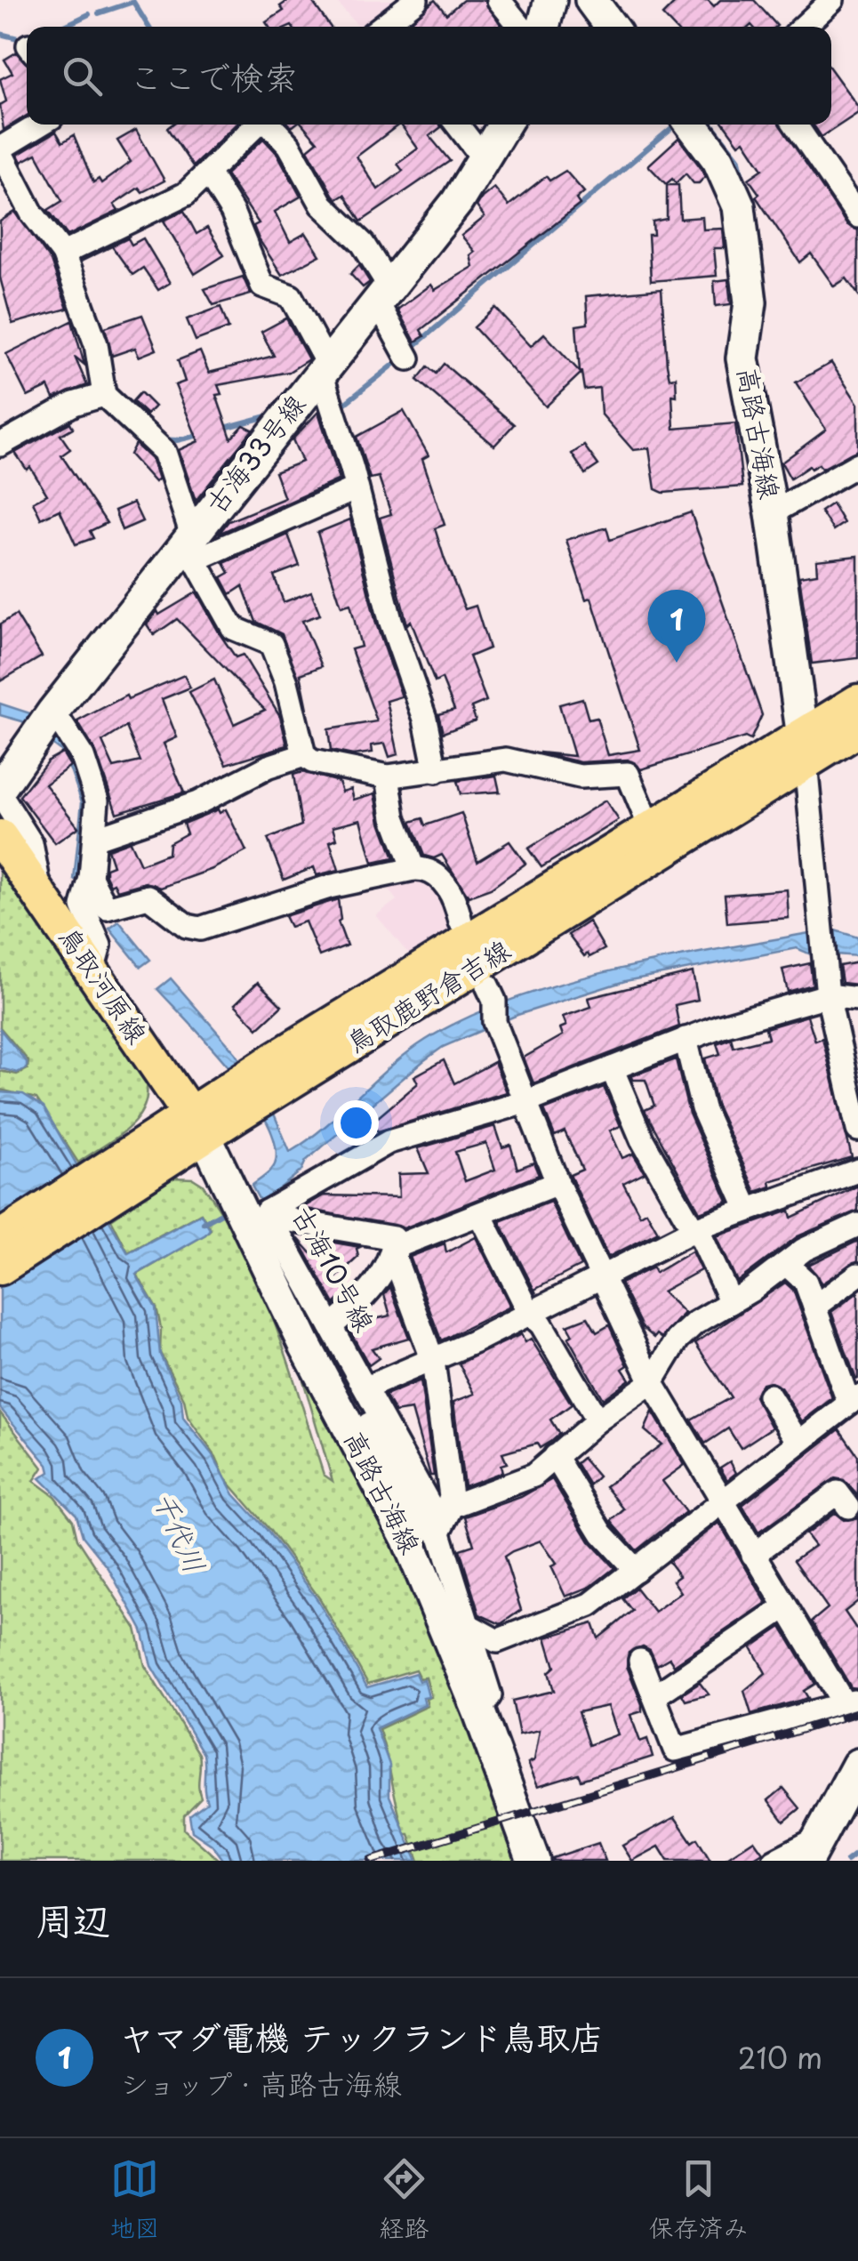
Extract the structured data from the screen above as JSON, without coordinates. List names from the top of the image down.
{
  "streets": {
    "main road": [
      "高路古海線",
      "古海33号線",
      "鳥取河原線",
      "鳥取鹿野倉吉線"
    ],
    "street": ["古海10号線"]
  },
  "crossings": [
    ["高路古海線", "鳥取河原線"],
    ["高路古海線", "鳥取鹿野倉吉線"],
    ["高路古海線", "古海10号線"],
    ["鳥取河原線", "鳥取鹿野倉吉線"]
  ],
  "water": ["千代川"],
  "page": {
    "search": "ここで検索",
    "pins": "1",
    "heading": "周辺",
    "list": [
      {
        "mark": "1",
        "name": "ヤマダ電機 テックランド鳥取店",
        "note": "ショップ · 高路古海線",
        "value": "210 m"
      }
    ],
    "nav": ["地図", "経路", "保存済み"]
  }
}
